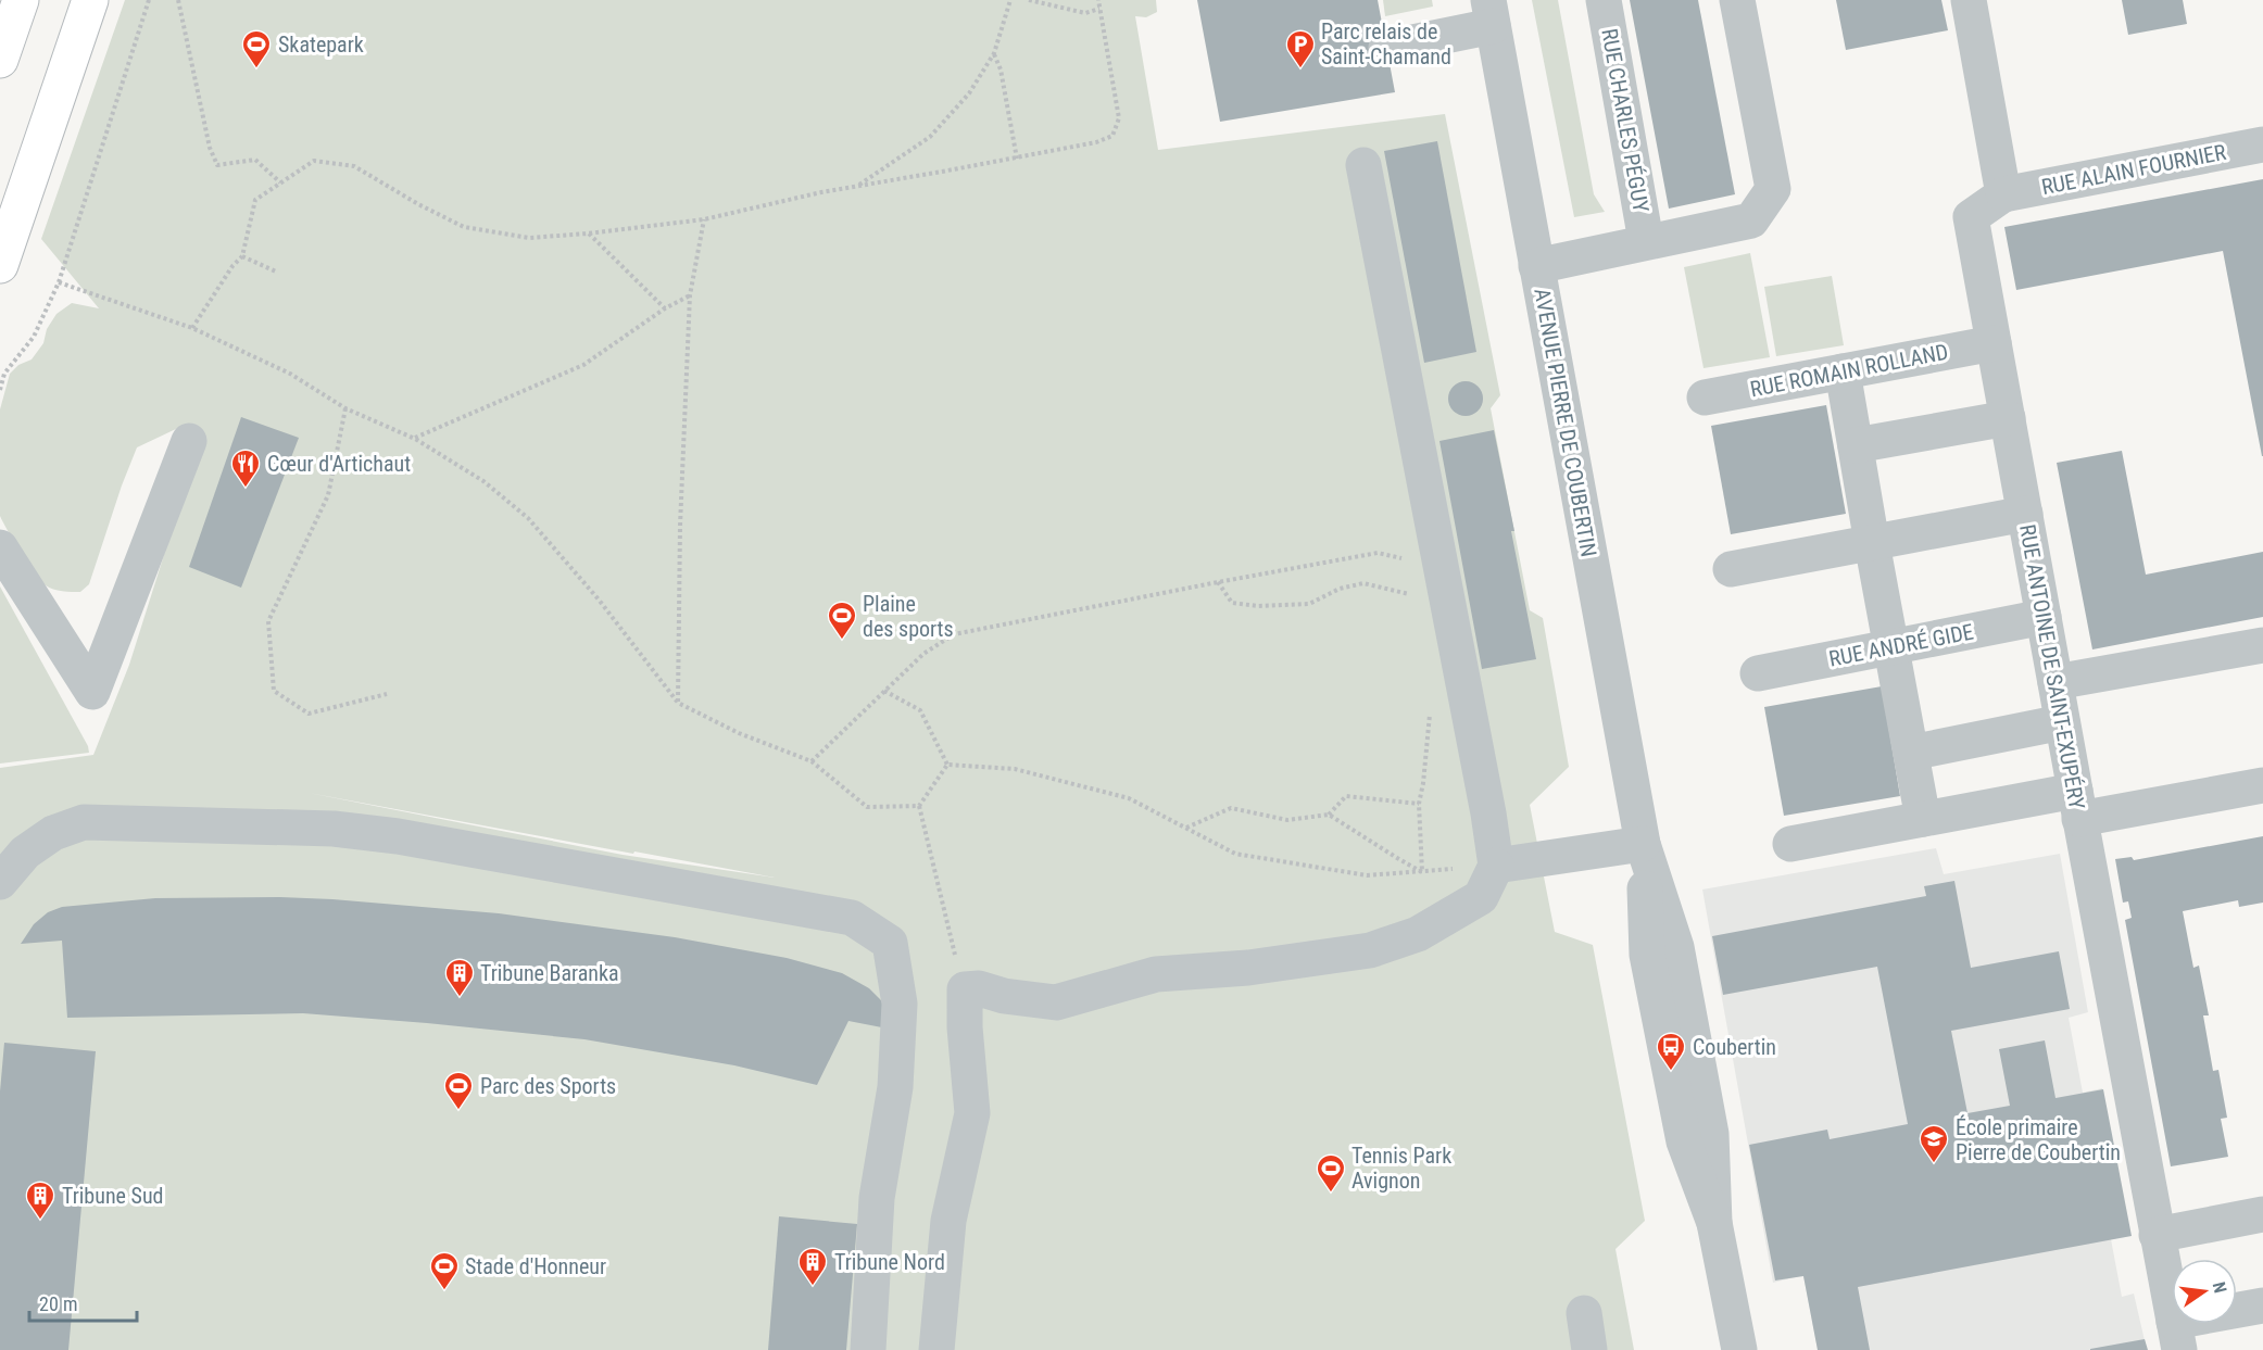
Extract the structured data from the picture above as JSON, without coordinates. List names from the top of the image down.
{
  "streets": {
    "street": [
      "RUE CHARLES PÉGUY",
      "RUE ALAIN FOURNIER",
      "RUE ROMAIN ROLLAND",
      "AVENUE PIERRE DE COUBERTIN",
      "RUE ANDRÉ GIDE",
      "RUE ANTOINE DE SAINT-EXUPÉRY"
    ]
  },
  "crossings": [
    ["RUE ALAIN FOURNIER", "RUE ANTOINE DE SAINT-EXUPÉRY"],
    ["RUE ROMAIN ROLLAND", "RUE ANTOINE DE SAINT-EXUPÉRY"],
    ["RUE ANDRÉ GIDE", "RUE ANTOINE DE SAINT-EXUPÉRY"]
  ],
  "places": {
    "sports": [
      "Skatepark",
      "Plaine des sports",
      "Parc des Sports",
      "Tennis Park Avignon",
      "Stade d'Honneur"
    ],
    "parking": ["Parc relais de Saint-Chamand"],
    "restaurant": ["Cœur d'Artichaut"],
    "building": ["Tribune Baranka", "Tribune Sud", "Tribune Nord"],
    "bus stop": ["Coubertin"],
    "school or university": ["École primaire Pierre de Coubertin"]
  },
  "scale_bar": "20 m",
  "north": "right"
}
